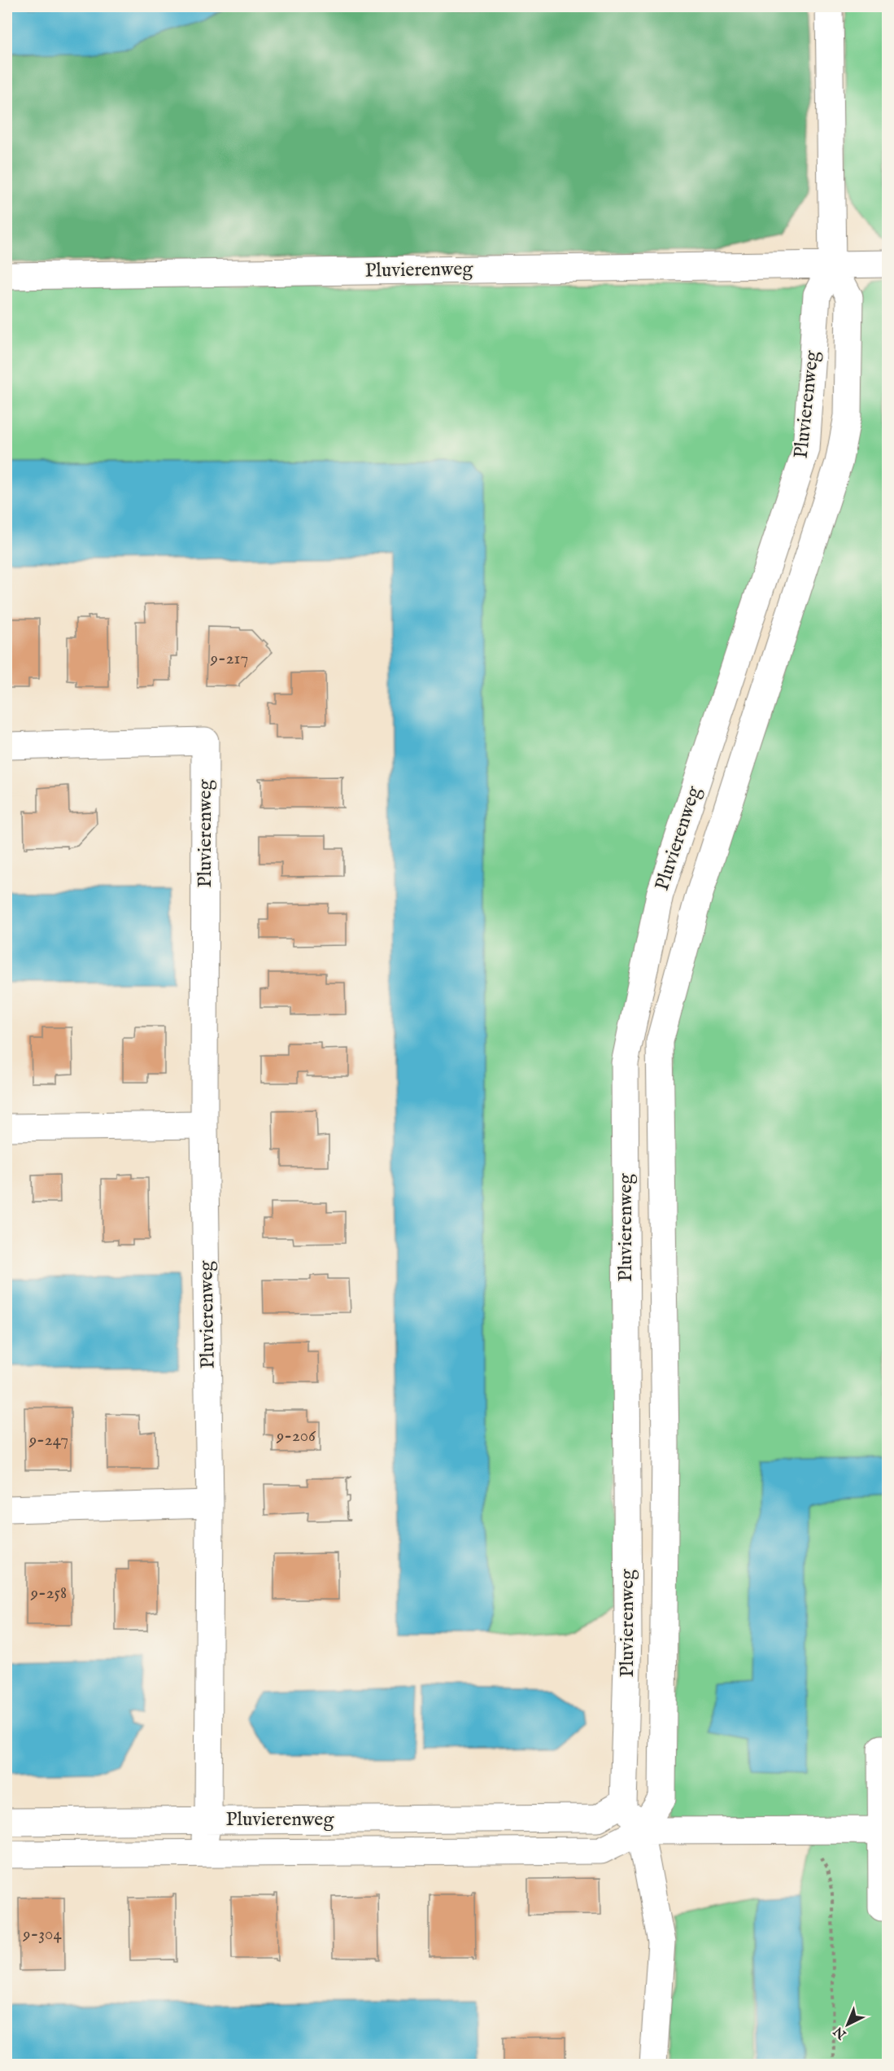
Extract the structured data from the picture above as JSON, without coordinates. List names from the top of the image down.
{
  "streets": {
    "street": ["Pluvierenweg"]
  },
  "house_numbers": [
    "9-217",
    "9-206",
    "9-247",
    "9-258",
    "9-304"
  ],
  "north": "bottom left"
}
